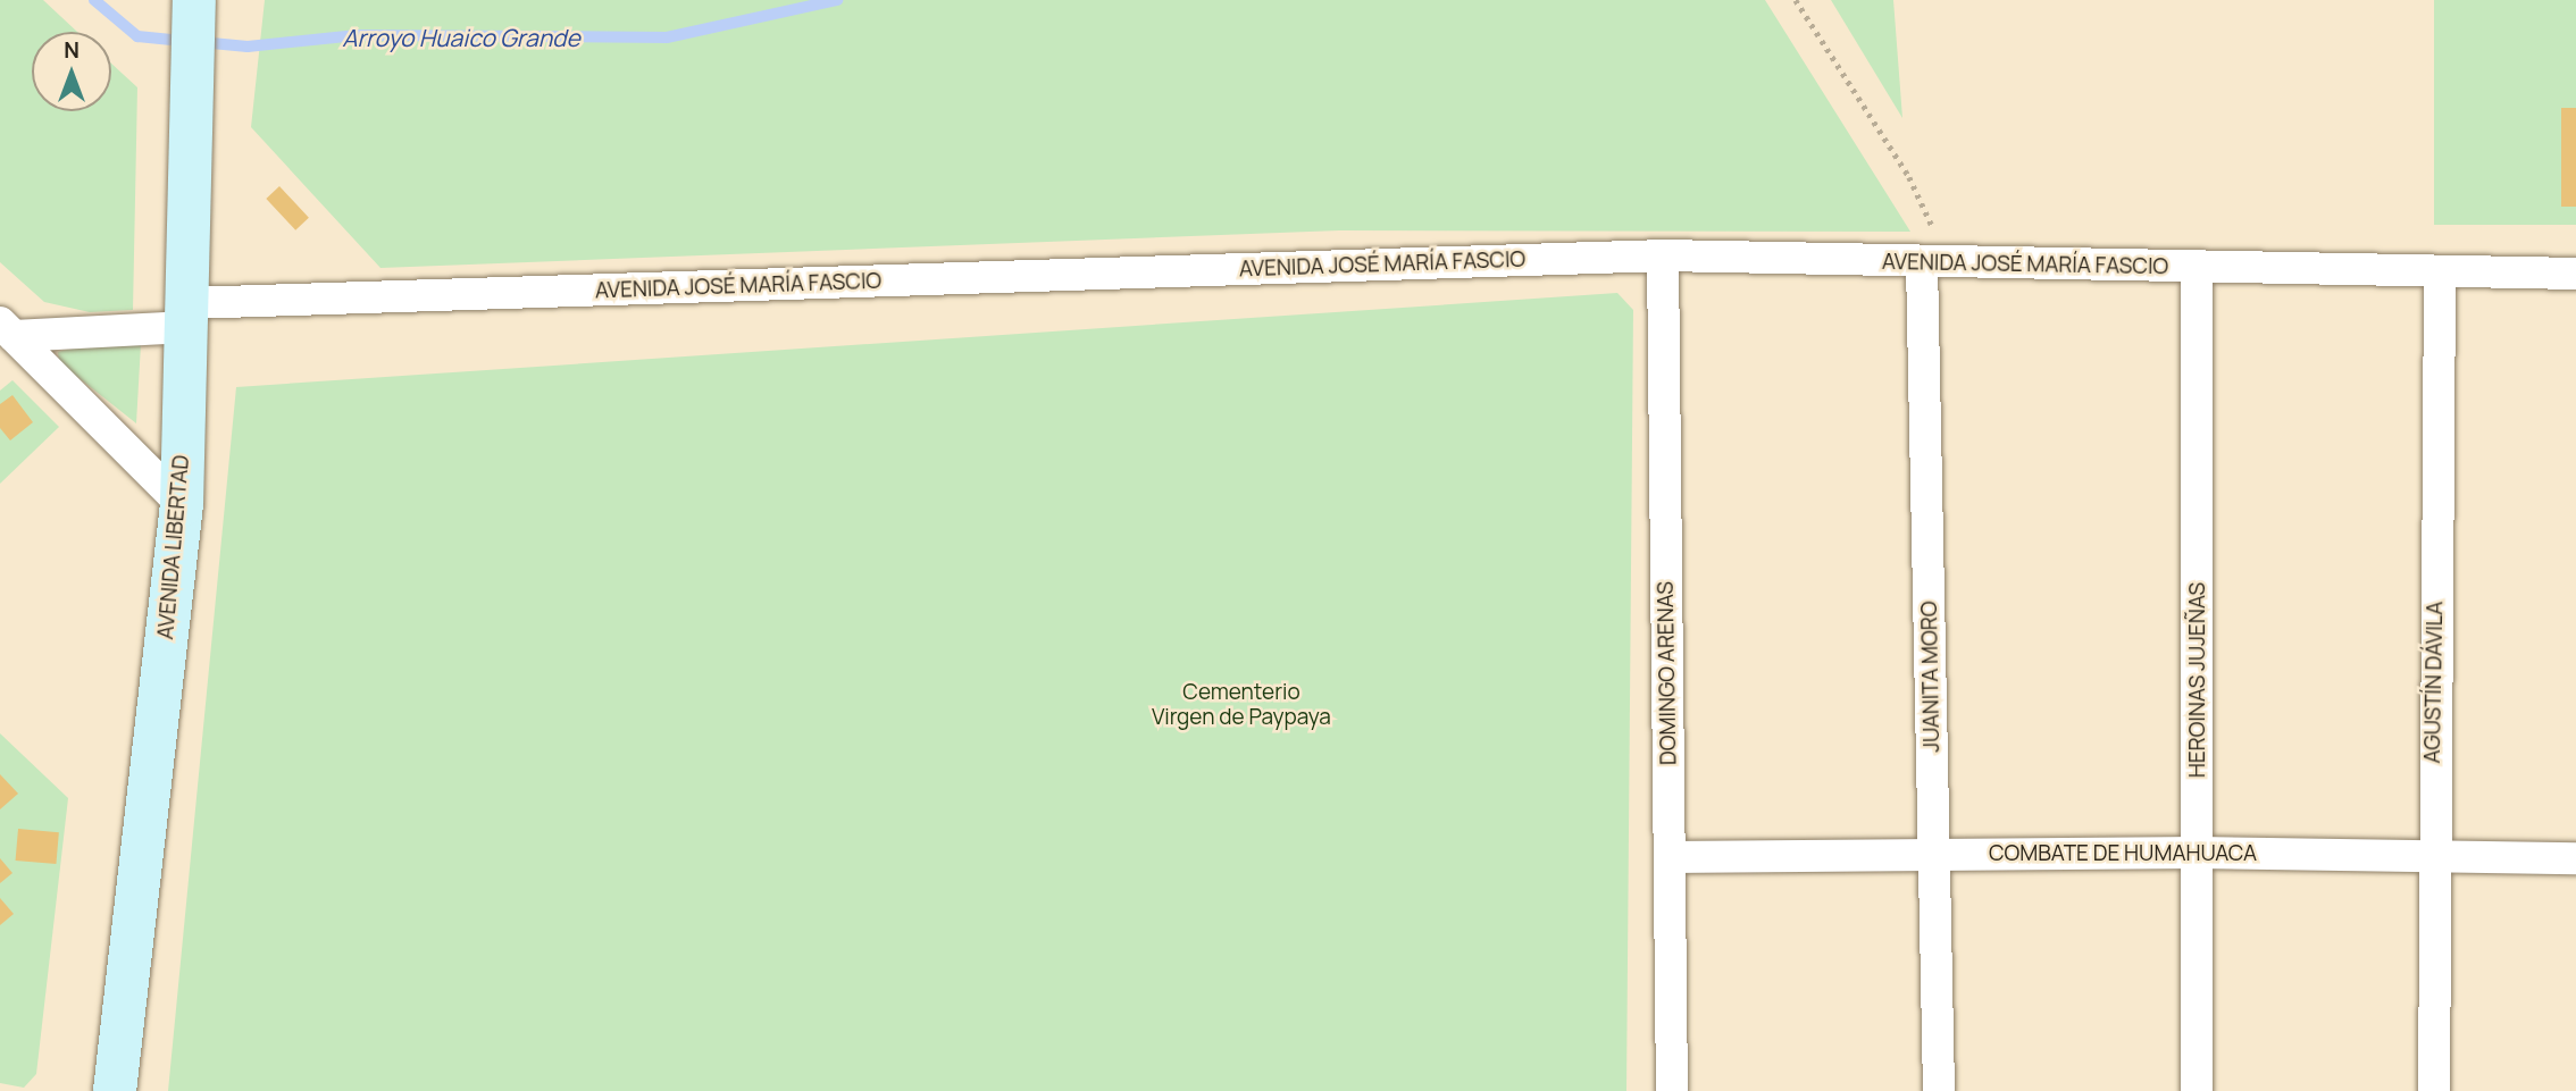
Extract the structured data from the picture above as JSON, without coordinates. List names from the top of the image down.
{
  "streets": {
    "street": [
      "AVENIDA JOSÉ MARÍA FASCIO",
      "AVENIDA LIBERTAD",
      "DOMINGO ARENAS",
      "JUANITA MORO",
      "HEROINAS JUJEÑAS",
      "AGUSTÍN DÁVILA",
      "COMBATE DE HUMAHUACA"
    ]
  },
  "crossings": [
    ["AVENIDA JOSÉ MARÍA FASCIO", "AVENIDA LIBERTAD"],
    ["AVENIDA JOSÉ MARÍA FASCIO", "DOMINGO ARENAS"],
    ["AVENIDA JOSÉ MARÍA FASCIO", "JUANITA MORO"],
    ["AVENIDA JOSÉ MARÍA FASCIO", "HEROINAS JUJEÑAS"],
    ["AVENIDA JOSÉ MARÍA FASCIO", "AGUSTÍN DÁVILA"],
    ["DOMINGO ARENAS", "COMBATE DE HUMAHUACA"],
    ["JUANITA MORO", "COMBATE DE HUMAHUACA"],
    ["HEROINAS JUJEÑAS", "COMBATE DE HUMAHUACA"],
    ["AGUSTÍN DÁVILA", "COMBATE DE HUMAHUACA"]
  ],
  "water": ["Arroyo Huaico Grande"],
  "parks": ["Cementerio Virgen de Paypaya"],
  "north": "top"
}
